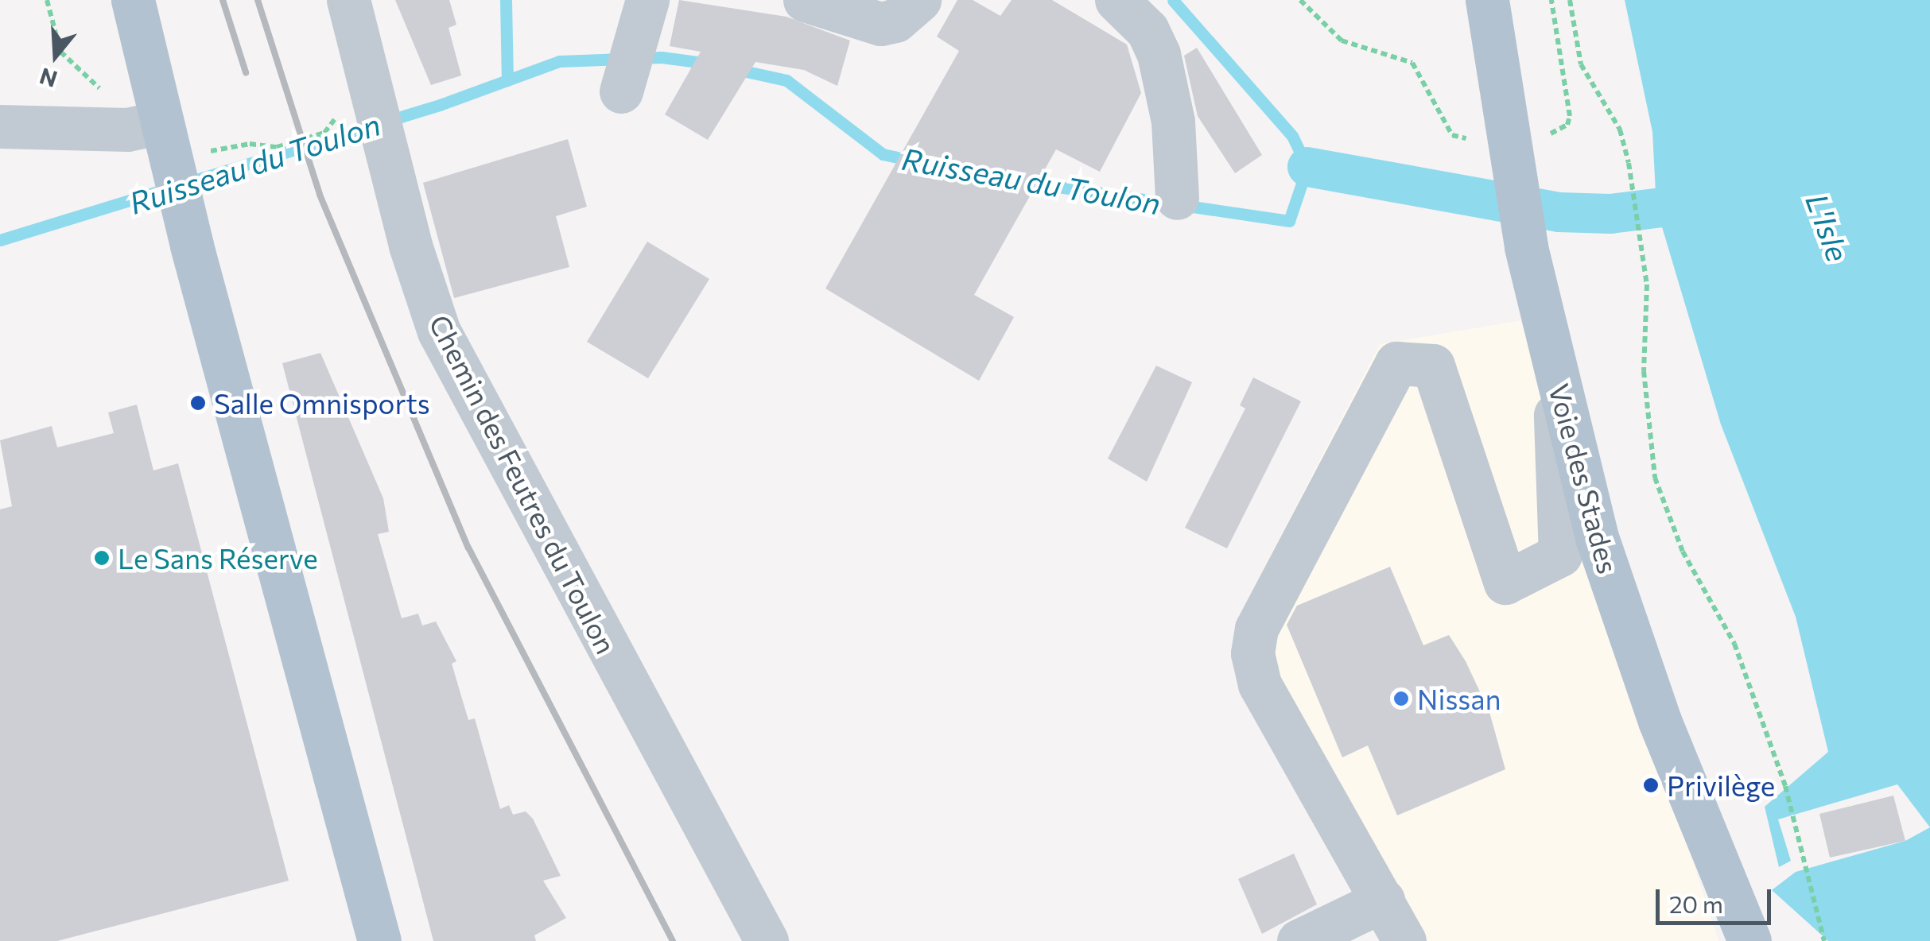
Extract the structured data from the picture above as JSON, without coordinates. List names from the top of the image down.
{
  "streets": {
    "main road": ["Voie des Stades"],
    "street": ["Chemin des Feutres du Toulon"]
  },
  "water": ["Ruisseau du Toulon", "L'Isle"],
  "places": [
    "Salle Omnisports",
    "Le Sans Réserve",
    "Nissan",
    "Privilège"
  ],
  "scale_bar": "20 m",
  "north": "bottom"
}
